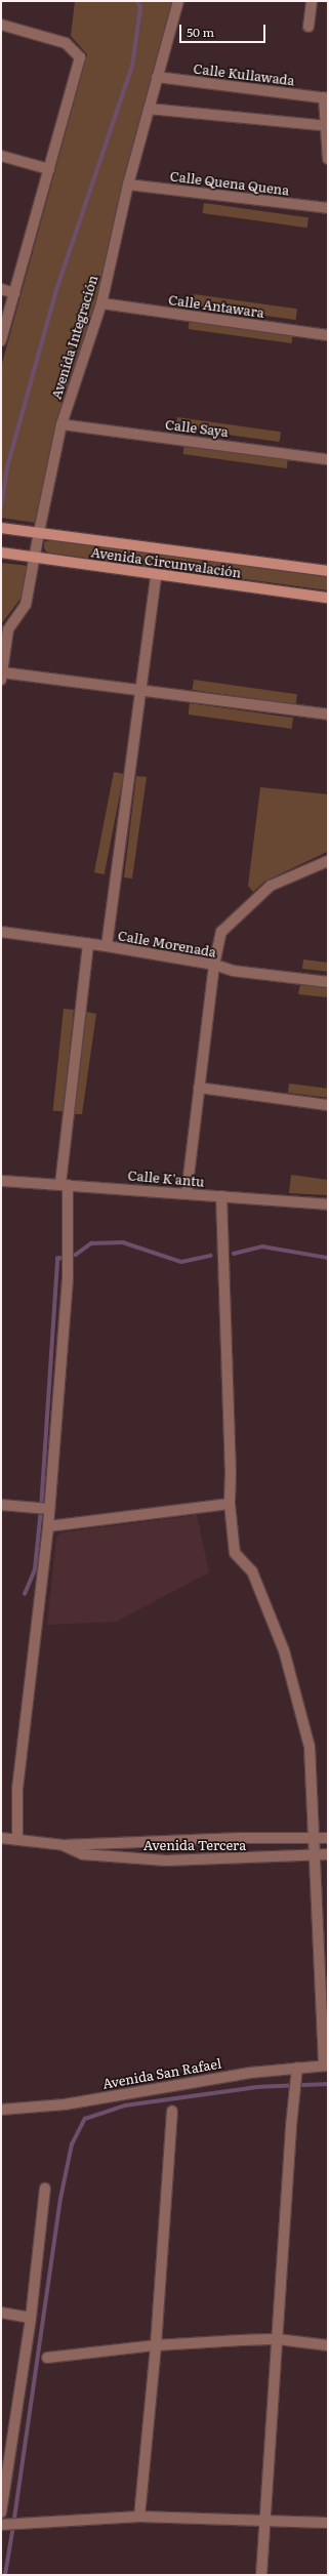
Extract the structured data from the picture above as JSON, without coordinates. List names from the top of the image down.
{
  "streets": {
    "main road": ["Avenida Circunvalación"],
    "street": [
      "Calle Kullawada",
      "Calle Quena Quena",
      "Calle Antawara",
      "Avenida Integración",
      "Calle Saya",
      "Calle Morenada",
      "Calle K'antu",
      "Avenida Tercera",
      "Avenida San Rafael"
    ]
  },
  "crossings": [
    ["Calle Kullawada", "Avenida Integración"],
    ["Calle Quena Quena", "Avenida Integración"],
    ["Calle Antawara", "Avenida Integración"],
    ["Avenida Integración", "Calle Saya"],
    ["Avenida Integración", "Avenida Circunvalación"]
  ],
  "scale_bar": "50 m"
}
